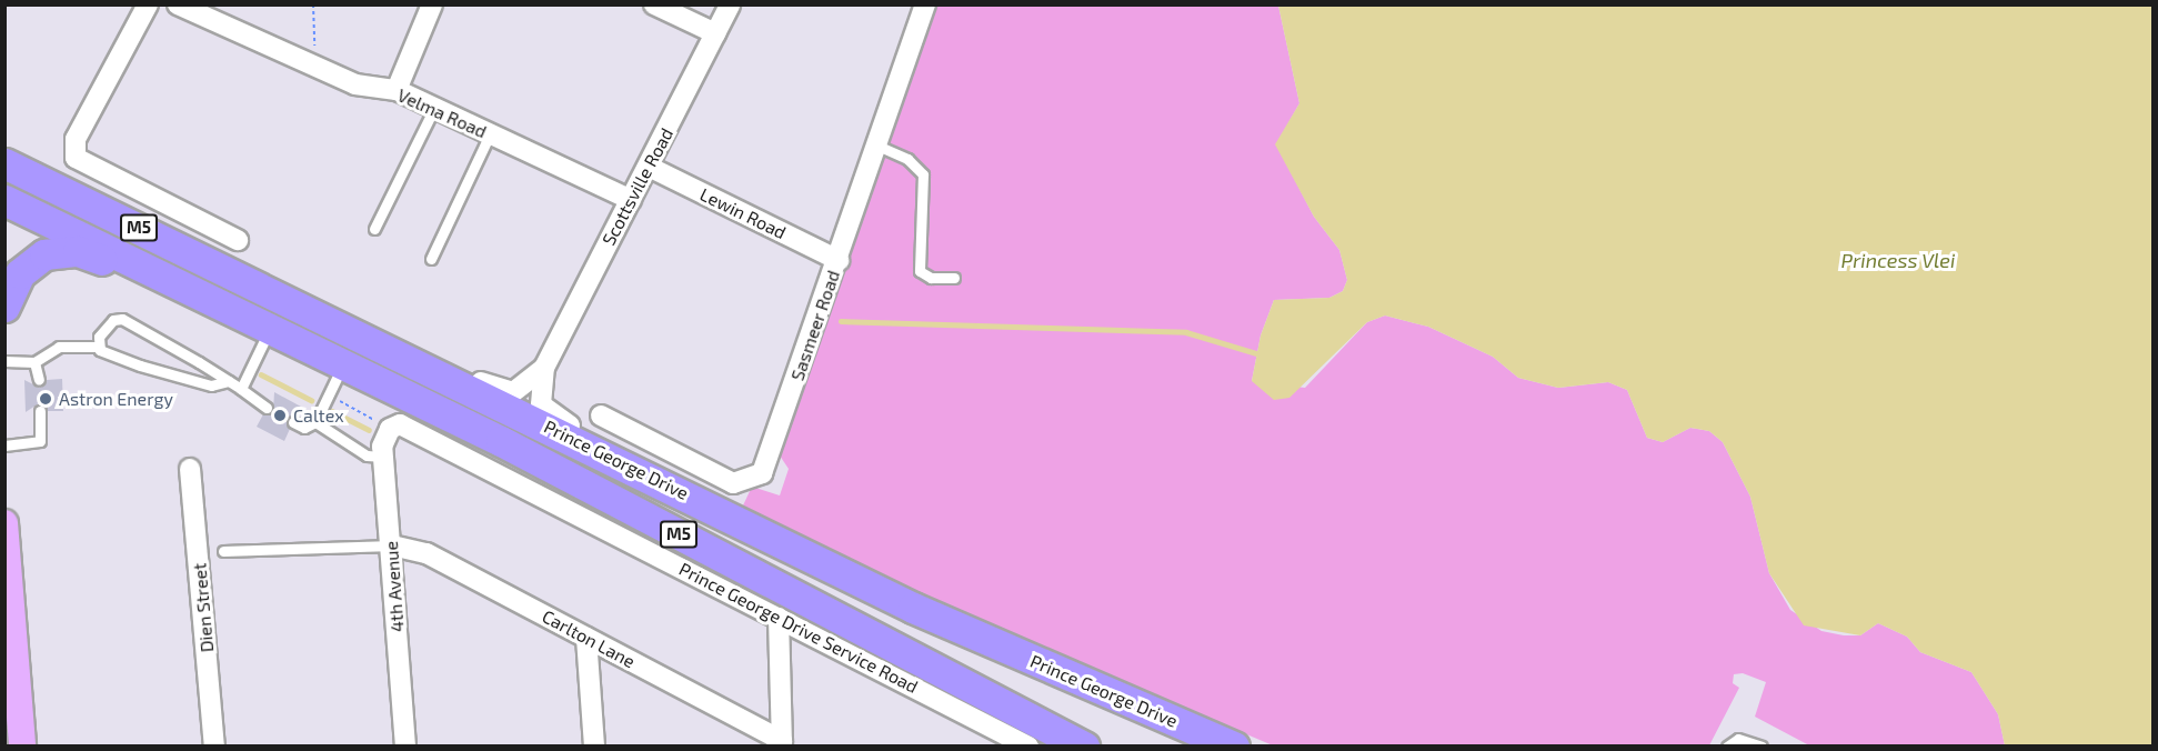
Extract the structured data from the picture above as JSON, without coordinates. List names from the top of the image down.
{
  "streets": {
    "main road": ["M5", "Prince George Drive"],
    "street": [
      "Velma Road",
      "Scottsville Road",
      "Lewin Road",
      "Sasmeer Road",
      "4th Avenue",
      "Dien Street",
      "Prince George Drive Service Road",
      "Carlton Lane"
    ]
  },
  "crossings": [
    ["Velma Road", "Scottsville Road"],
    ["Scottsville Road", "Lewin Road"],
    ["Scottsville Road", "Prince George Drive"],
    ["Lewin Road", "Sasmeer Road"],
    ["4th Avenue", "Prince George Drive Service Road"],
    ["4th Avenue", "Carlton Lane"]
  ],
  "water": ["Princess Vlei"],
  "places": ["Astron Energy", "Caltex"]
}
